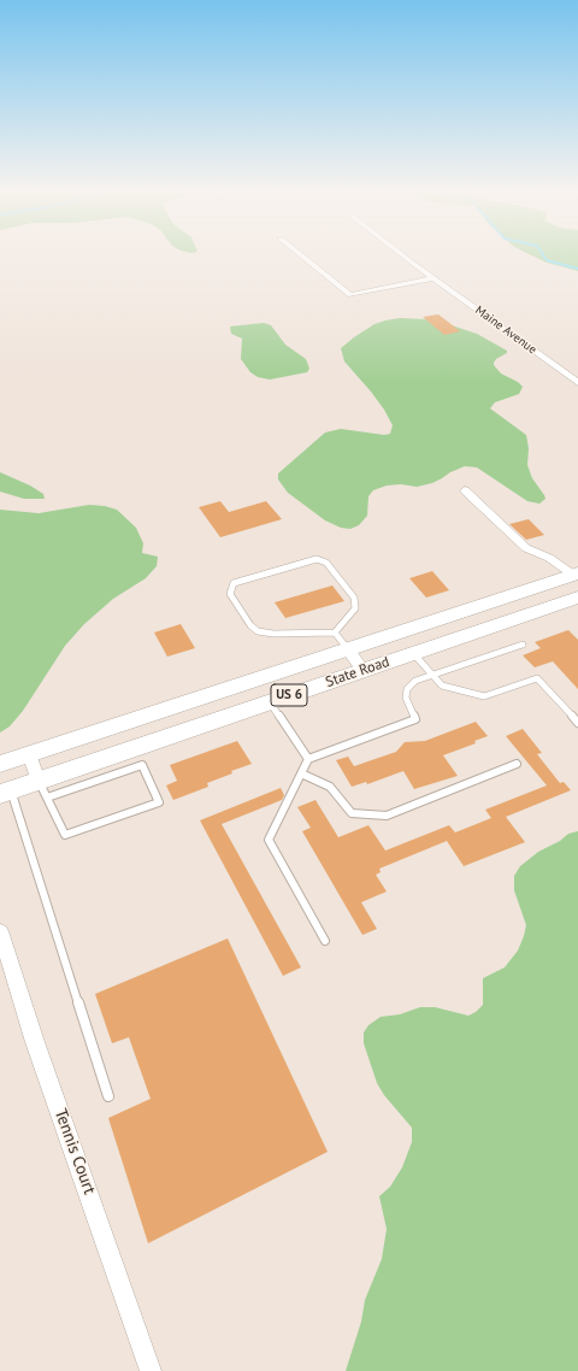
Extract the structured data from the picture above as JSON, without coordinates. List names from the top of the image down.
{
  "streets": {
    "main road": ["State Road", "US 6"],
    "street": ["Maine Avenue", "Tennis Court"]
  }
}
